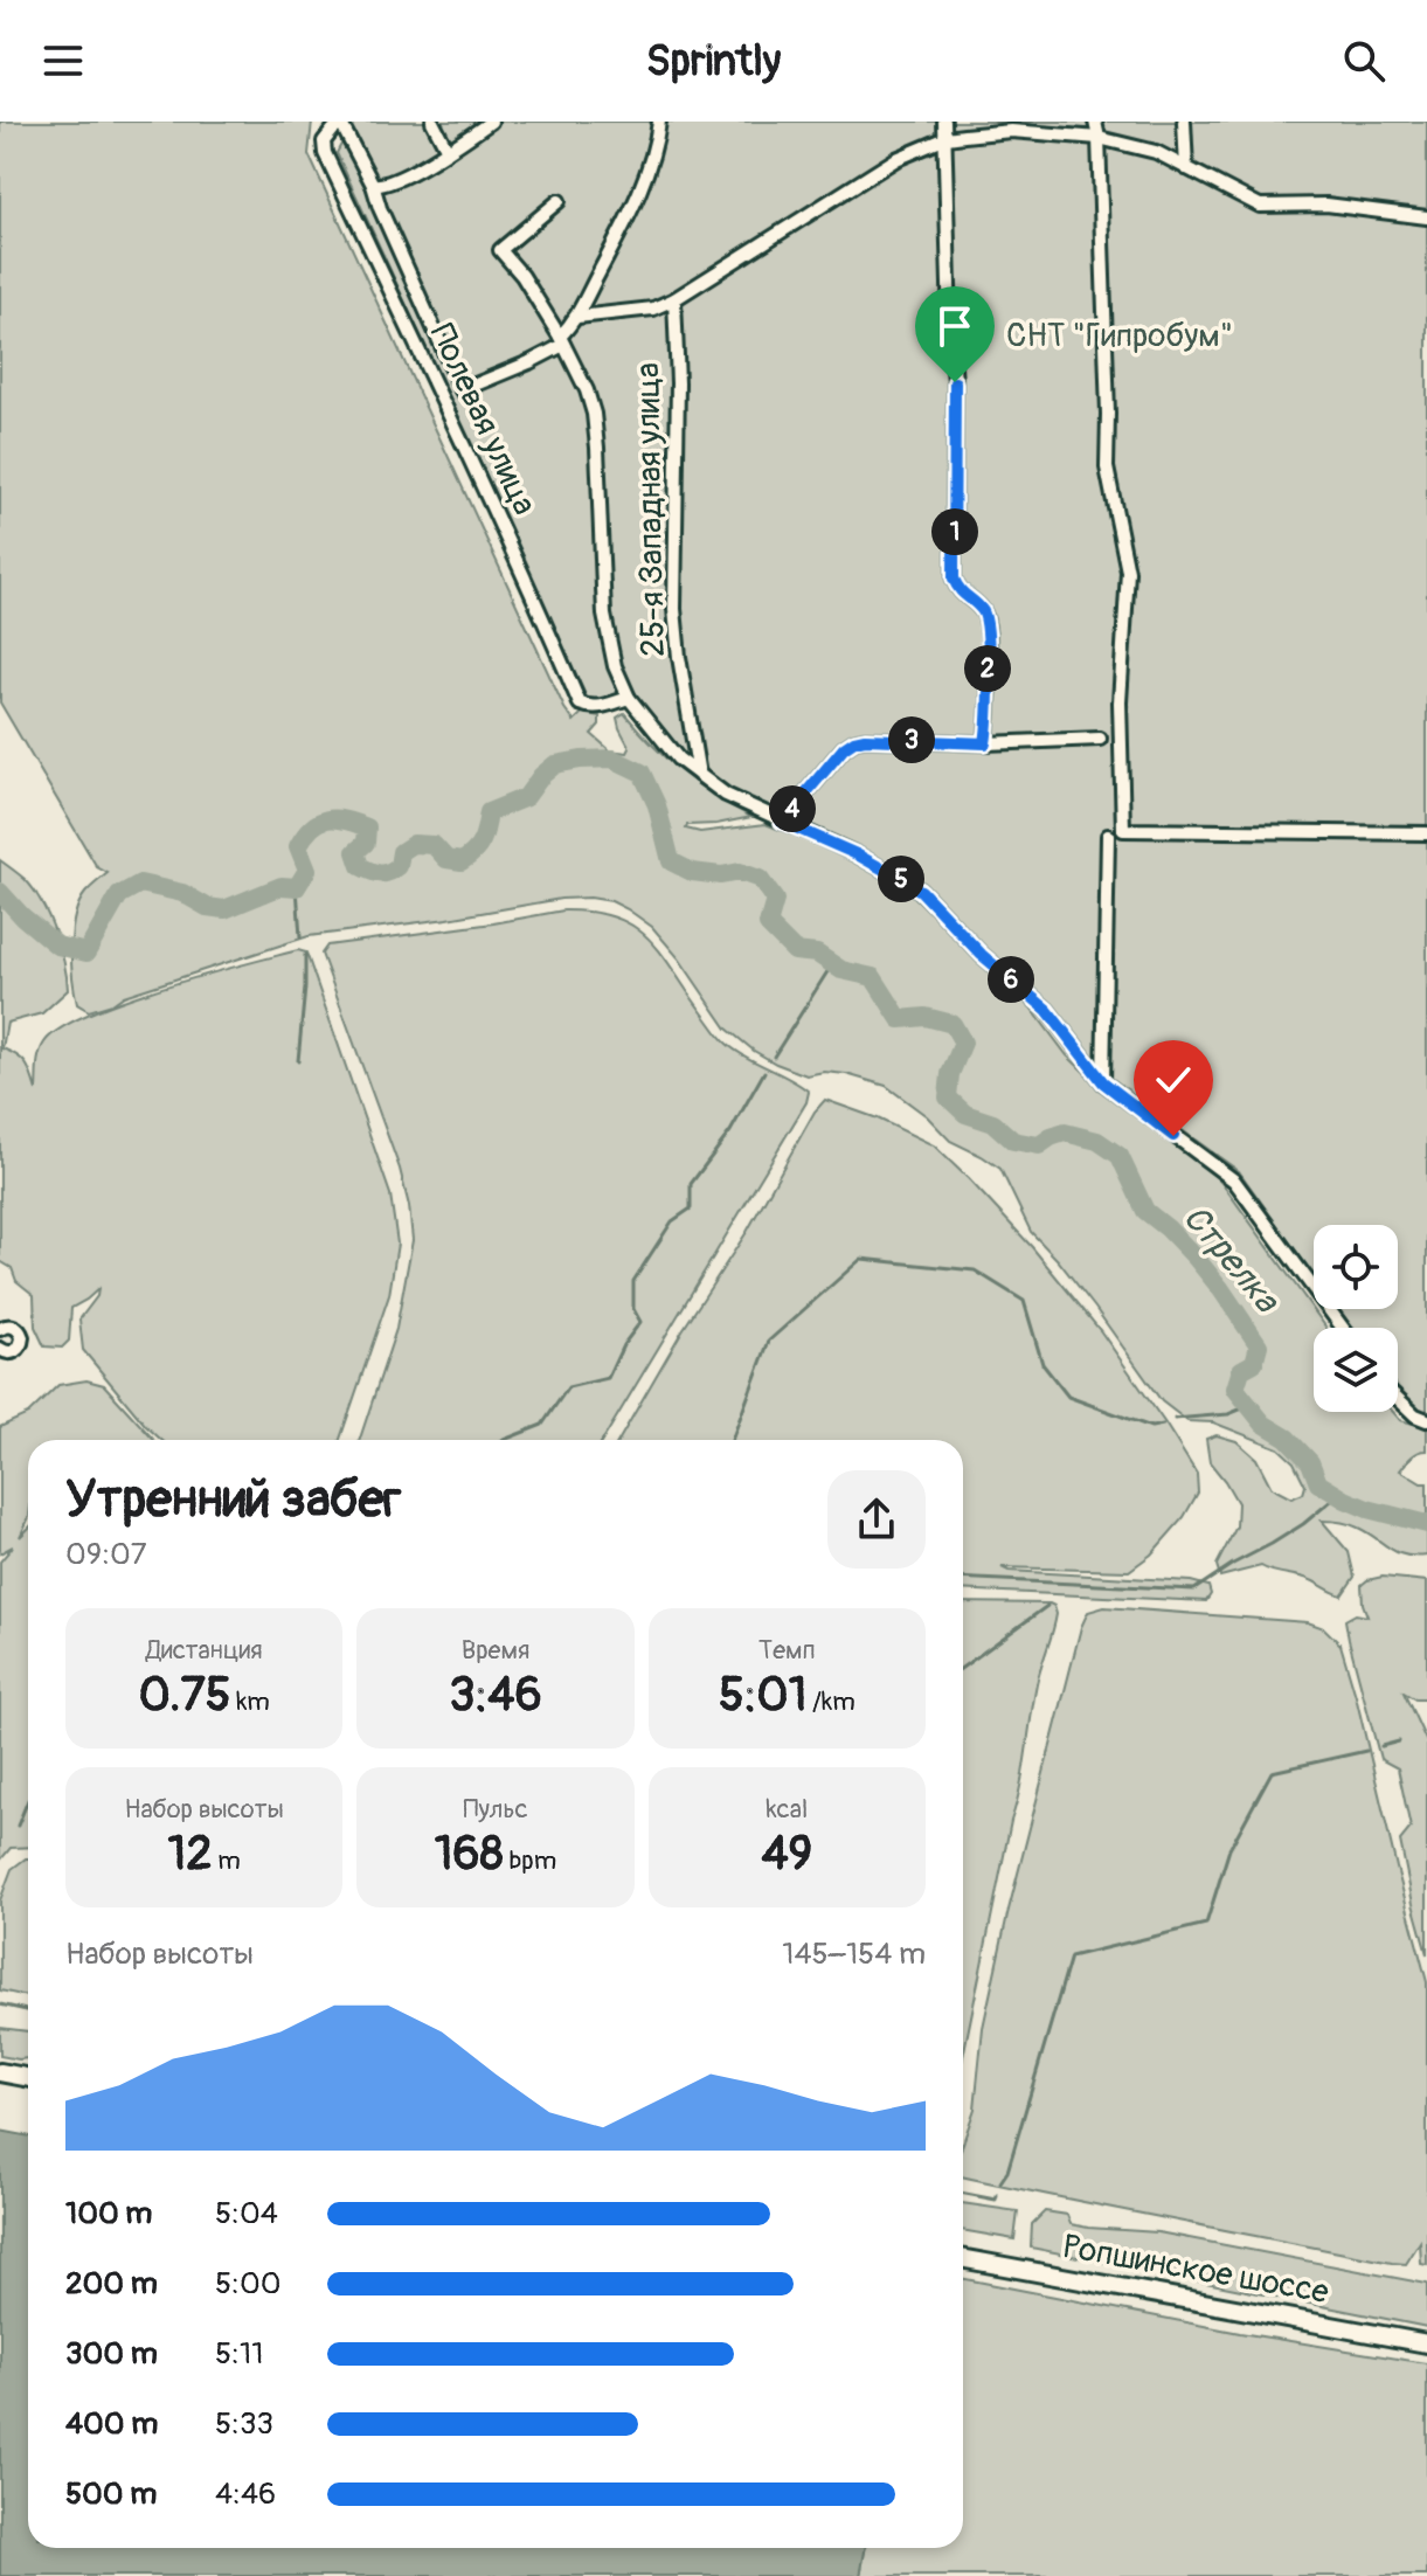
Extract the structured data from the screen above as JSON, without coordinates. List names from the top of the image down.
{
  "streets": {
    "main road": ["Ропшинское шоссе"],
    "street": ["Полевая улица", "25-я Западная улица"]
  },
  "water": ["Стрелка"],
  "parks": ["СНТ \"Гипробум\""],
  "page": {
    "header": "Sprintly",
    "pins": [
      "1",
      "2",
      "3",
      "4",
      "5",
      "6"
    ],
    "heading": ["Утренний забег", "09:07"],
    "stats": [
      ["Дистанция", "0.75 km"],
      ["Время", "3:46"],
      ["Темп", "5:01 /km"],
      ["Набор высоты", "12 m"],
      ["Пульс", "168 bpm"],
      ["kcal", "49"]
    ],
    "chart": ["Набор высоты", "145–154 m"],
    "list": [
      {
        "name": "100 m",
        "note": "5:04"
      },
      {
        "name": "200 m",
        "note": "5:00"
      },
      {
        "name": "300 m",
        "note": "5:11"
      },
      {
        "name": "400 m",
        "note": "5:33"
      },
      {
        "name": "500 m",
        "note": "4:46"
      }
    ]
  }
}
